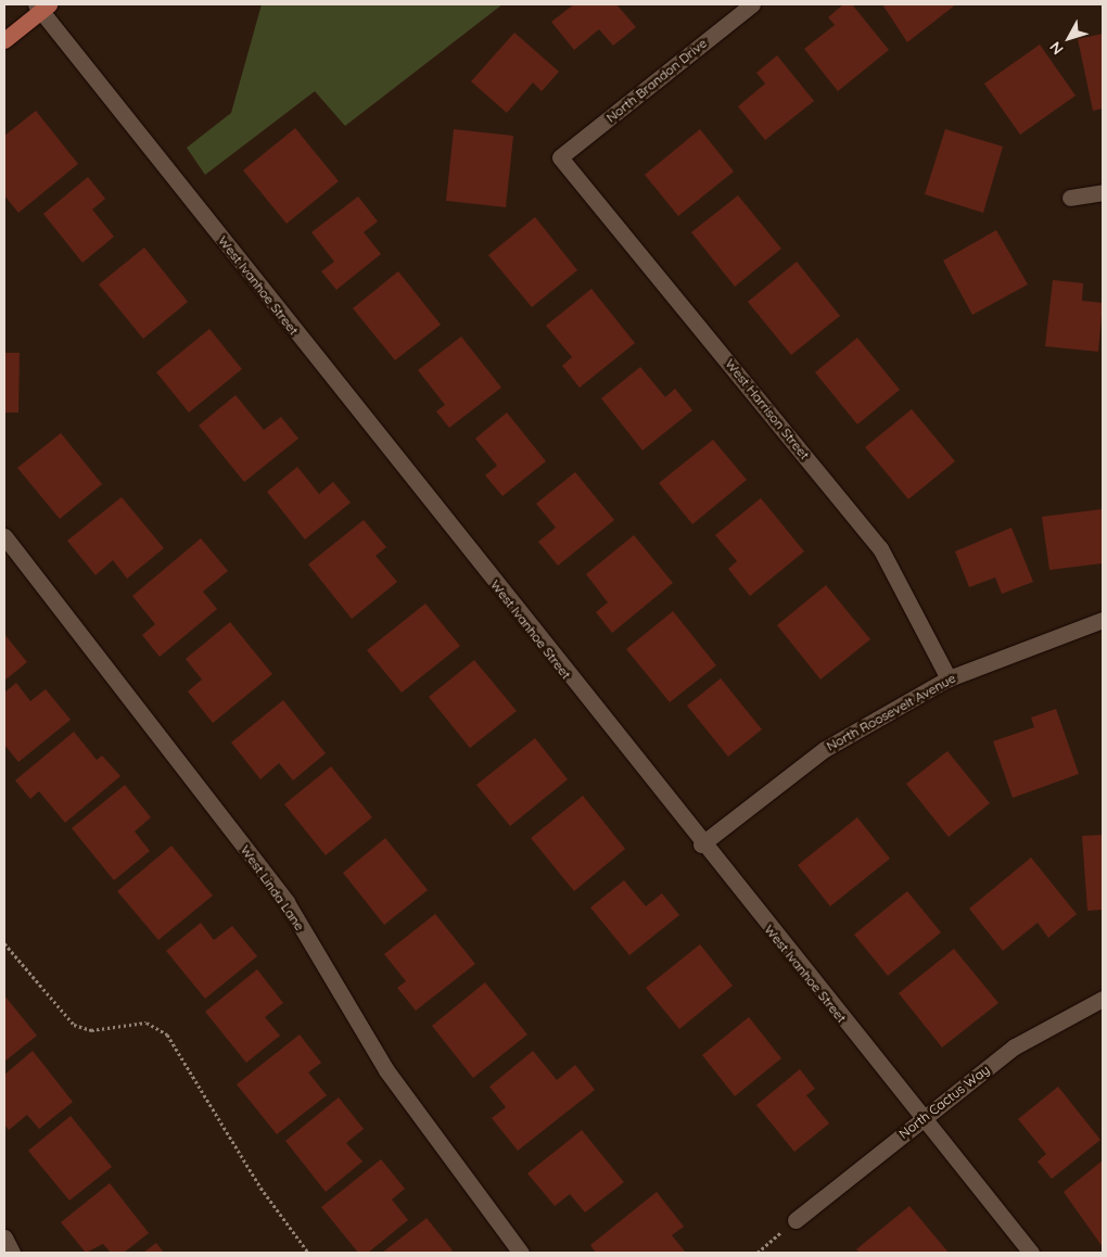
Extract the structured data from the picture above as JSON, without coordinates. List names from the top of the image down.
{
  "streets": {
    "street": [
      "North Brandon Drive",
      "West Ivanhoe Street",
      "West Harrison Street",
      "North Roosevelt Avenue",
      "West Linda Lane",
      "North Cactus Way"
    ]
  },
  "crossings": [
    ["North Brandon Drive", "West Harrison Street"],
    ["West Ivanhoe Street", "North Roosevelt Avenue"],
    ["West Ivanhoe Street", "North Cactus Way"],
    ["West Harrison Street", "North Roosevelt Avenue"]
  ],
  "north": "bottom left"
}
